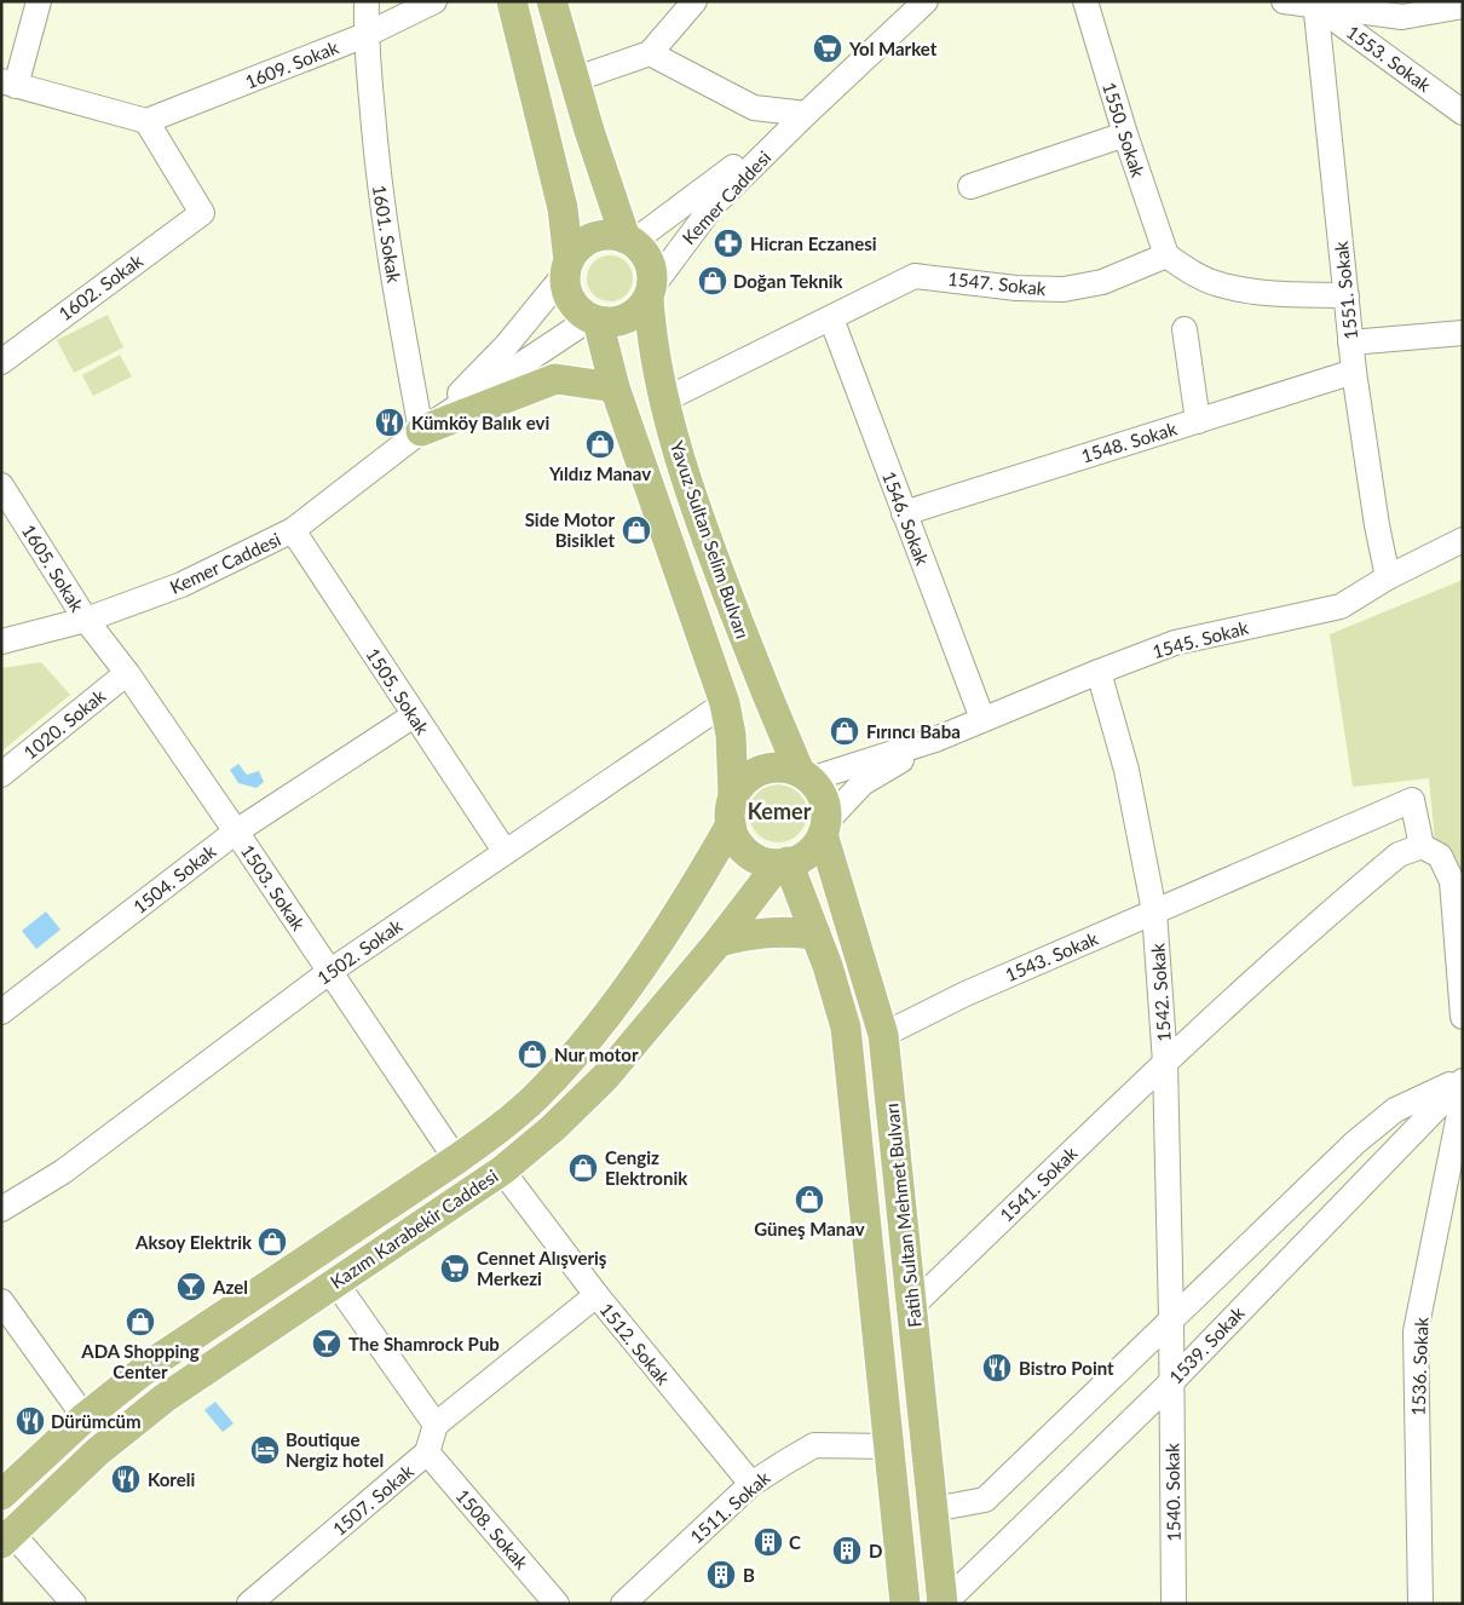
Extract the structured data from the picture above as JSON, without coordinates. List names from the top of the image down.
{
  "streets": {
    "main road": ["Yavuz Sultan Selim Bulvarı", "Fatih Sultan Mehmet Bulvarı", "Kazım Karabekir Caddesi"],
    "street": [
      "1553. Sokak",
      "1609. Sokak",
      "1550. Sokak",
      "Kemer Caddesi",
      "1601. Sokak",
      "1547. Sokak",
      "1602. Sokak",
      "1551. Sokak",
      "1548. Sokak",
      "1546. Sokak",
      "1605. Sokak",
      "1545. Sokak",
      "1505. Sokak",
      "1020. Sokak",
      "1504. Sokak",
      "1503. Sokak",
      "1502. Sokak",
      "1543. Sokak",
      "1542. Sokak",
      "1541. Sokak",
      "1512. Sokak",
      "1539. Sokak",
      "1536. Sokak",
      "1540. Sokak",
      "1507. Sokak",
      "1511. Sokak",
      "1508. Sokak"
    ]
  },
  "crossings": [
    ["1553. Sokak", "1551. Sokak"],
    ["1609. Sokak", "1601. Sokak"],
    ["1609. Sokak", "1602. Sokak"],
    ["1550. Sokak", "1547. Sokak"],
    ["Kemer Caddesi", "1601. Sokak"],
    ["Kemer Caddesi", "Yavuz Sultan Selim Bulvarı"],
    ["Kemer Caddesi", "1605. Sokak"],
    ["Kemer Caddesi", "1505. Sokak"],
    ["Kemer Caddesi", "1503. Sokak"],
    ["1547. Sokak", "1546. Sokak"],
    ["1547. Sokak", "Yavuz Sultan Selim Bulvarı"],
    ["1551. Sokak", "1548. Sokak"],
    ["1551. Sokak", "1545. Sokak"],
    ["1548. Sokak", "1546. Sokak"],
    ["1546. Sokak", "1545. Sokak"],
    ["Yavuz Sultan Selim Bulvarı", "Fatih Sultan Mehmet Bulvarı"],
    ["Yavuz Sultan Selim Bulvarı", "Kazım Karabekir Caddesi"],
    ["1605. Sokak", "1503. Sokak"],
    ["1545. Sokak", "1542. Sokak"],
    ["1505. Sokak", "1504. Sokak"],
    ["1505. Sokak", "1502. Sokak"],
    ["1020. Sokak", "1503. Sokak"],
    ["1504. Sokak", "1503. Sokak"],
    ["1503. Sokak", "1502. Sokak"],
    ["1503. Sokak", "Kazım Karabekir Caddesi"],
    ["1543. Sokak", "1542. Sokak"],
    ["1543. Sokak", "1541. Sokak"],
    ["1543. Sokak", "Fatih Sultan Mehmet Bulvarı"],
    ["1542. Sokak", "1541. Sokak"],
    ["1542. Sokak", "1539. Sokak"],
    ["1542. Sokak", "1540. Sokak"],
    ["1541. Sokak", "Fatih Sultan Mehmet Bulvarı"],
    ["Fatih Sultan Mehmet Bulvarı", "Kazım Karabekir Caddesi"],
    ["Fatih Sultan Mehmet Bulvarı", "1539. Sokak"],
    ["Fatih Sultan Mehmet Bulvarı", "1511. Sokak"],
    ["Kazım Karabekir Caddesi", "1512. Sokak"],
    ["1512. Sokak", "1511. Sokak"],
    ["1539. Sokak", "1540. Sokak"],
    ["1507. Sokak", "1508. Sokak"]
  ],
  "districts": ["Kemer"],
  "places": {
    "supermarket": ["Yol Market", "Cennet Alışveriş Merkezi"],
    "pharmacy": ["Hicran Eczanesi"],
    "shop": [
      "Doğan Teknik",
      "Yıldız Manav",
      "Side Motor Bisiklet",
      "Fırıncı Baba",
      "Nur motor",
      "Cengiz Elektronik",
      "Güneş Manav",
      "Aksoy Elektrik",
      "ADA Shopping Center"
    ],
    "restaurant": [
      "Kümköy Balık evi",
      "Bistro Point",
      "Dürümcüm",
      "Koreli"
    ],
    "bar": ["Azel", "The Shamrock Pub"],
    "hotel": ["Boutique Nergiz hotel"],
    "building": ["C", "D", "B"]
  }
}
